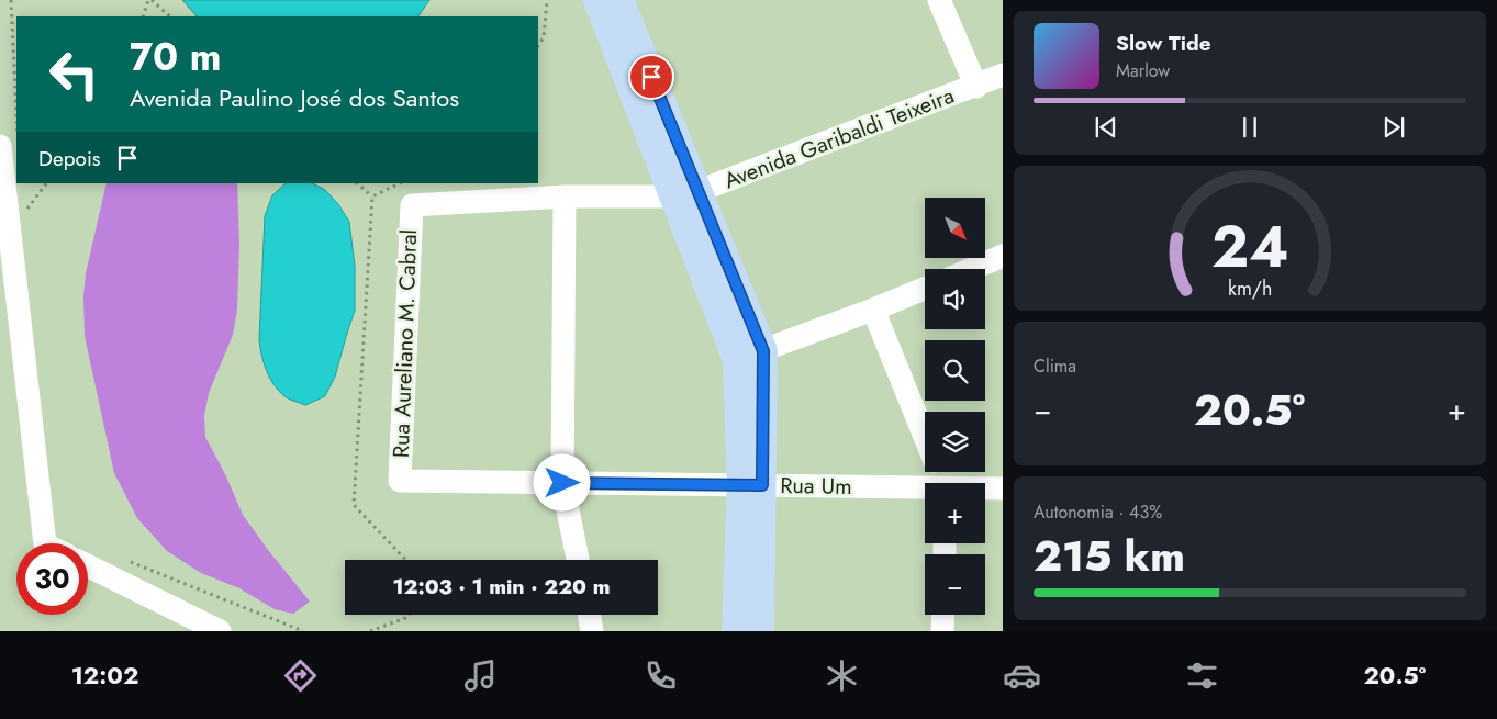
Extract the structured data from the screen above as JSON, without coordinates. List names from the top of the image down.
{
  "streets": {
    "street": ["Avenida Garibaldi Teixeira", "Rua Aureliano M. Cabral", "Rua Um"]
  },
  "crossings": [
    ["Avenida Garibaldi Teixeira", "Rua Aureliano M. Cabral"],
    ["Rua Aureliano M. Cabral", "Rua Um"]
  ],
  "north": "bottom right",
  "page": {
    "turn": ["70 m", "Avenida Paulino José dos Santos"],
    "song": ["Slow Tide", "Marlow"],
    "then": "Depois",
    "map_buttons": ["+", "−"],
    "tile": [
      "Clima",
      ["Autonomia · 43%", "215 km"]
    ],
    "heat": ["−", "20.5°", "+"],
    "limit": "30",
    "trip": "12:03 · 1 min · 220 m",
    "tabs": ["12:02", "20.5°"],
    "gauge": ["24", "km/h"]
  }
}
